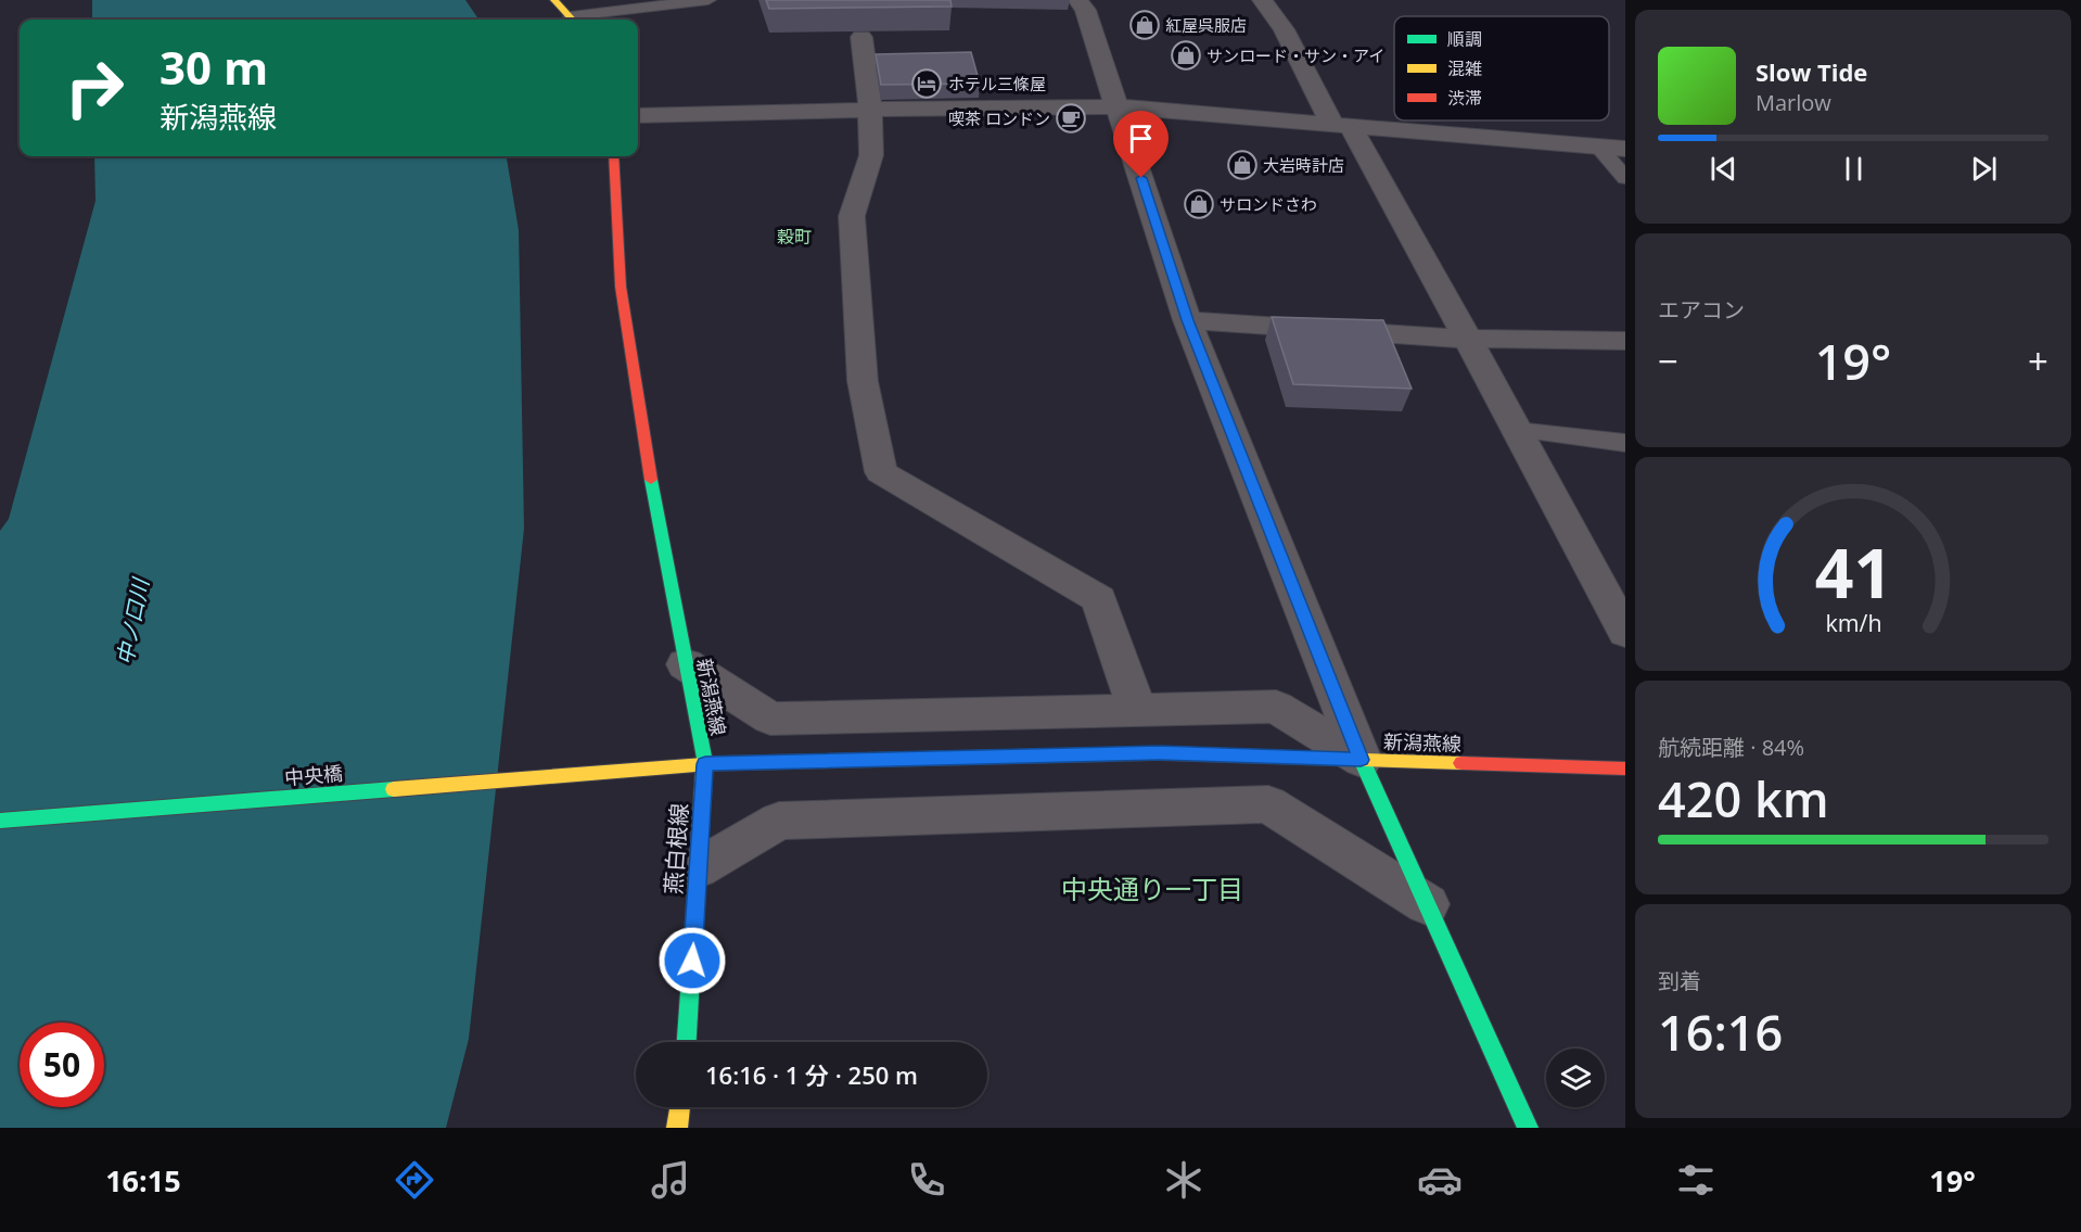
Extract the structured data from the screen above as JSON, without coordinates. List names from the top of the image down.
{
  "streets": {
    "main road": ["新潟燕線", "中央橋", "燕白根線"]
  },
  "crossings": [
    ["新潟燕線", "中央橋"],
    ["新潟燕線", "燕白根線"],
    ["中央橋", "燕白根線"]
  ],
  "districts": ["穀町", "中央通り一丁目"],
  "water": ["中ノ口川"],
  "places": {
    "shop": [
      "紅屋呉服店",
      "サンロード・サン・アイ",
      "大岩時計店",
      "サロンドさわ"
    ],
    "hotel": ["ホテル三條屋"],
    "cafe": ["喫茶 ロンドン"]
  },
  "legend": ["順調", "混雑", "渋滞"],
  "page": {
    "turn": ["30 m", "新潟燕線"],
    "song": ["Slow Tide", "Marlow"],
    "tile": [
      "エアコン",
      ["航続距離 · 84%", "420 km"],
      ["到着", "16:16"]
    ],
    "heat": ["−", "19°", "+"],
    "limit": "50",
    "trip": "16:16 · 1 分 · 250 m",
    "tabs": ["16:15", "19°"],
    "gauge": ["41", "km/h"]
  }
}
